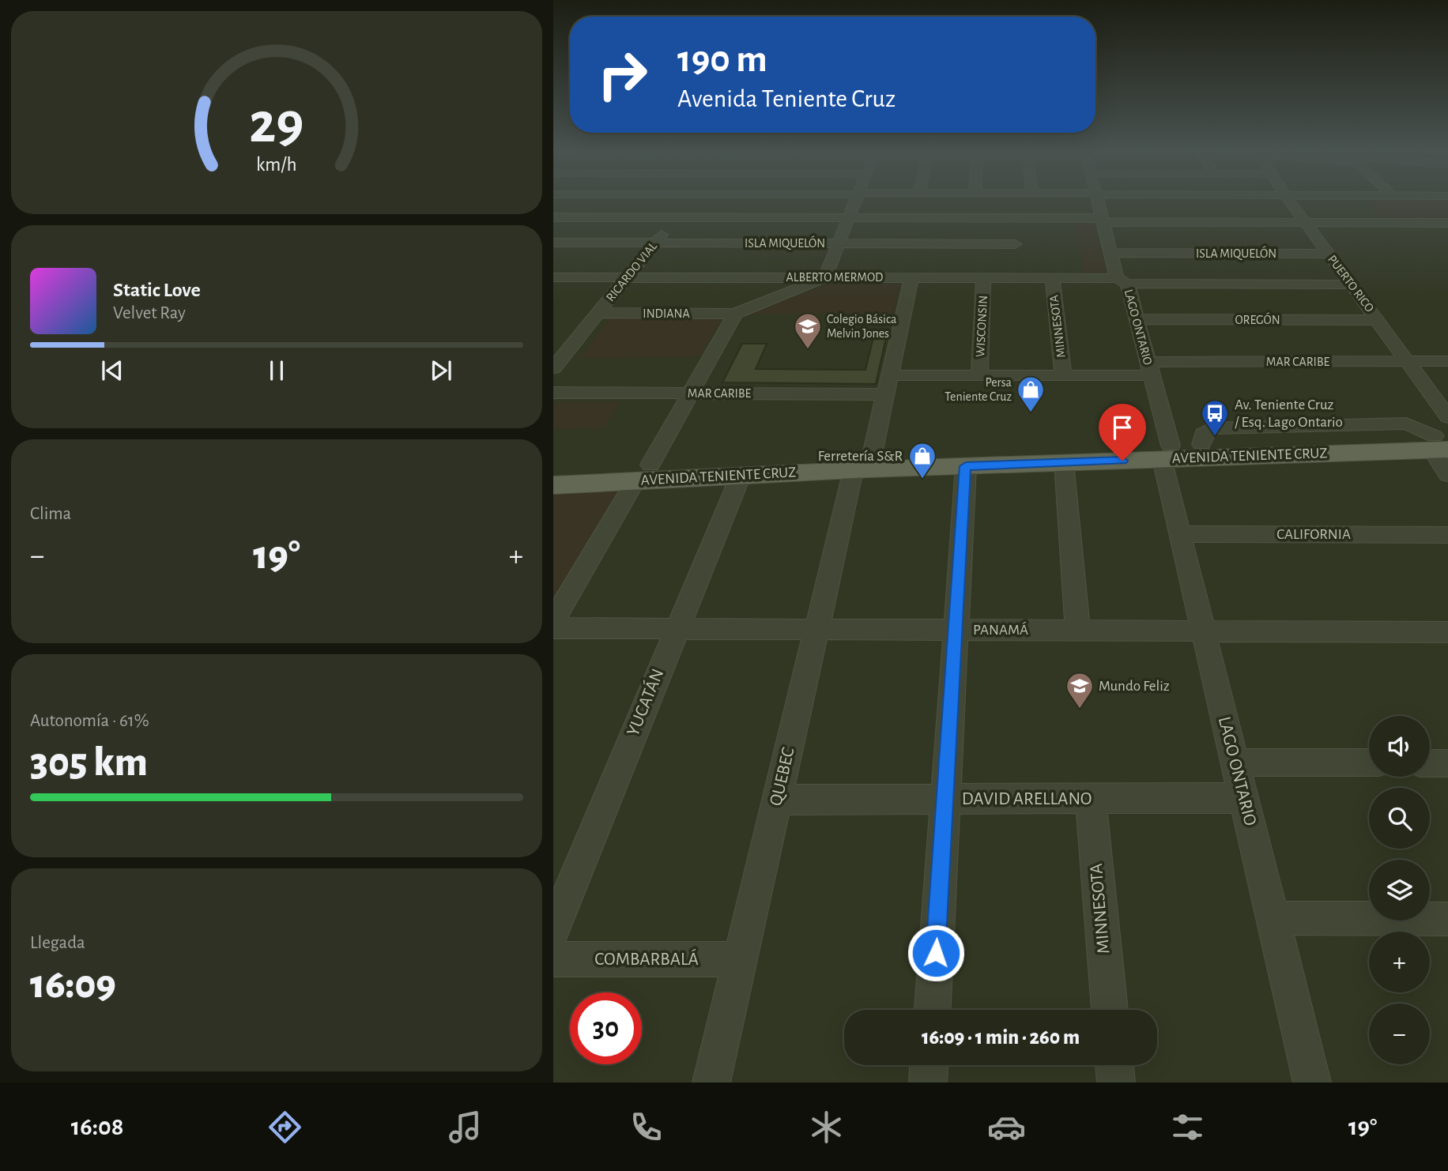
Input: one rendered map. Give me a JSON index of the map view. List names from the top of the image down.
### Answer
{
  "streets": {
    "main road": ["AVENIDA TENIENTE CRUZ"],
    "street": [
      "ISLA MIQUELÓN",
      "RICARDO VIAL",
      "ALBERTO MERMOD",
      "PUERTO RICO",
      "INDIANA",
      "OREGÓN",
      "WISCONSIN",
      "MINNESOTA",
      "LAGO ONTARIO",
      "MAR CARIBE",
      "CALIFORNIA",
      "PANAMÁ",
      "YUCATÁN",
      "QUEBEC",
      "DAVID ARELLANO",
      "COMBARBALÁ"
    ]
  },
  "crossings": [
    ["ISLA MIQUELÓN", "RICARDO VIAL"],
    ["ISLA MIQUELÓN", "PUERTO RICO"],
    ["ISLA MIQUELÓN", "LAGO ONTARIO"],
    ["RICARDO VIAL", "ALBERTO MERMOD"],
    ["RICARDO VIAL", "INDIANA"],
    ["ALBERTO MERMOD", "PUERTO RICO"],
    ["ALBERTO MERMOD", "WISCONSIN"],
    ["ALBERTO MERMOD", "MINNESOTA"],
    ["ALBERTO MERMOD", "LAGO ONTARIO"],
    ["ALBERTO MERMOD", "QUEBEC"],
    ["PUERTO RICO", "OREGÓN"],
    ["PUERTO RICO", "MAR CARIBE"],
    ["PUERTO RICO", "AVENIDA TENIENTE CRUZ"],
    ["OREGÓN", "LAGO ONTARIO"],
    ["WISCONSIN", "MAR CARIBE"],
    ["MINNESOTA", "MAR CARIBE"],
    ["MINNESOTA", "DAVID ARELLANO"],
    ["LAGO ONTARIO", "MAR CARIBE"],
    ["LAGO ONTARIO", "AVENIDA TENIENTE CRUZ"],
    ["LAGO ONTARIO", "CALIFORNIA"],
    ["LAGO ONTARIO", "PANAMÁ"],
    ["LAGO ONTARIO", "DAVID ARELLANO"],
    ["MAR CARIBE", "QUEBEC"],
    ["AVENIDA TENIENTE CRUZ", "YUCATÁN"],
    ["AVENIDA TENIENTE CRUZ", "QUEBEC"],
    ["PANAMÁ", "YUCATÁN"],
    ["PANAMÁ", "QUEBEC"],
    ["QUEBEC", "DAVID ARELLANO"],
    ["QUEBEC", "COMBARBALÁ"]
  ],
  "places": {
    "school or university": ["Colegio Básica Melvin Jones", "Mundo Feliz"],
    "shop": ["Persa Teniente Cruz", "Ferretería S&R"],
    "bus stop": ["Av. Teniente Cruz / Esq. Lago Ontario"]
  },
  "page": {
    "turn": ["190 m", "Avenida Teniente Cruz"],
    "song": ["Static Love", "Velvet Ray"],
    "tile": [
      "Clima",
      ["Autonomía · 61%", "305 km"],
      ["Llegada", "16:09"]
    ],
    "heat": ["−", "19°", "+"],
    "map_buttons": ["+", "−"],
    "limit": "30",
    "trip": "16:09 · 1 min · 260 m",
    "tabs": ["16:08", "19°"],
    "gauge": ["29", "km/h"]
  }
}
